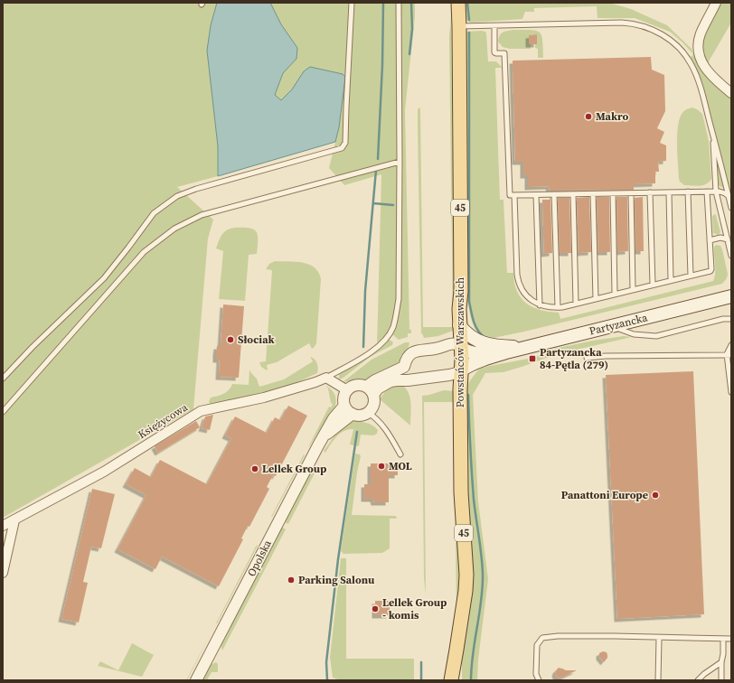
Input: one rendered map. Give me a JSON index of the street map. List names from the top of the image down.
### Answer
{
  "streets": {
    "main road": ["45", "Partyzancka", "Powstańców Warszawskich"],
    "street": ["Księżycowa", "Opolska"]
  },
  "crossings": [
    ["Partyzancka", "Powstańców Warszawskich"]
  ],
  "places": {
    "other": [
      "Makro",
      "Słociak",
      "MOL",
      "Lellek Group",
      "Panattoni Europe",
      "Parking Salonu",
      "Lellek Group - komis"
    ],
    "transit": ["Partyzancka 84-Pętla (279)"]
  }
}
